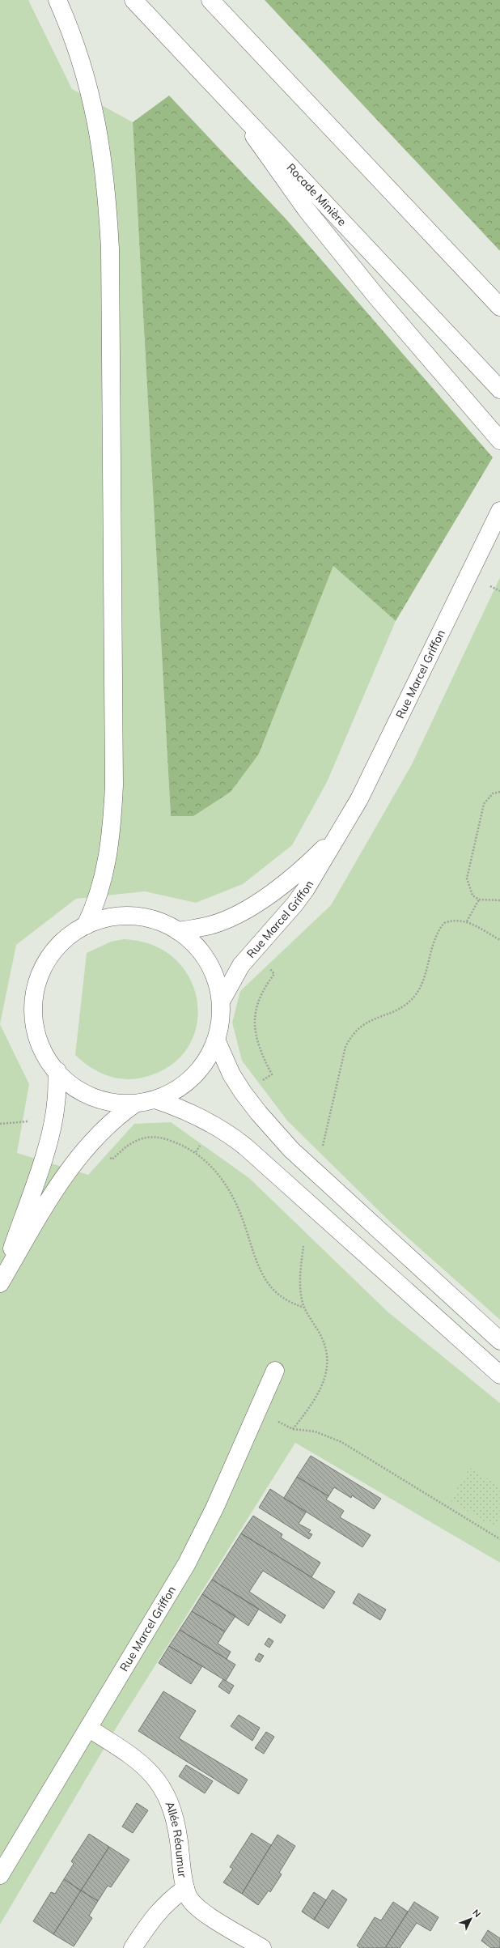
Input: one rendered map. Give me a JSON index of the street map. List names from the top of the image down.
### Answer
{
  "streets": {
    "main road": ["Rocade Minière", "Rue Marcel Griffon", "Allée Réaumur"]
  },
  "crossings": [
    ["Rue Marcel Griffon", "Allée Réaumur"]
  ],
  "north": "top right"
}
